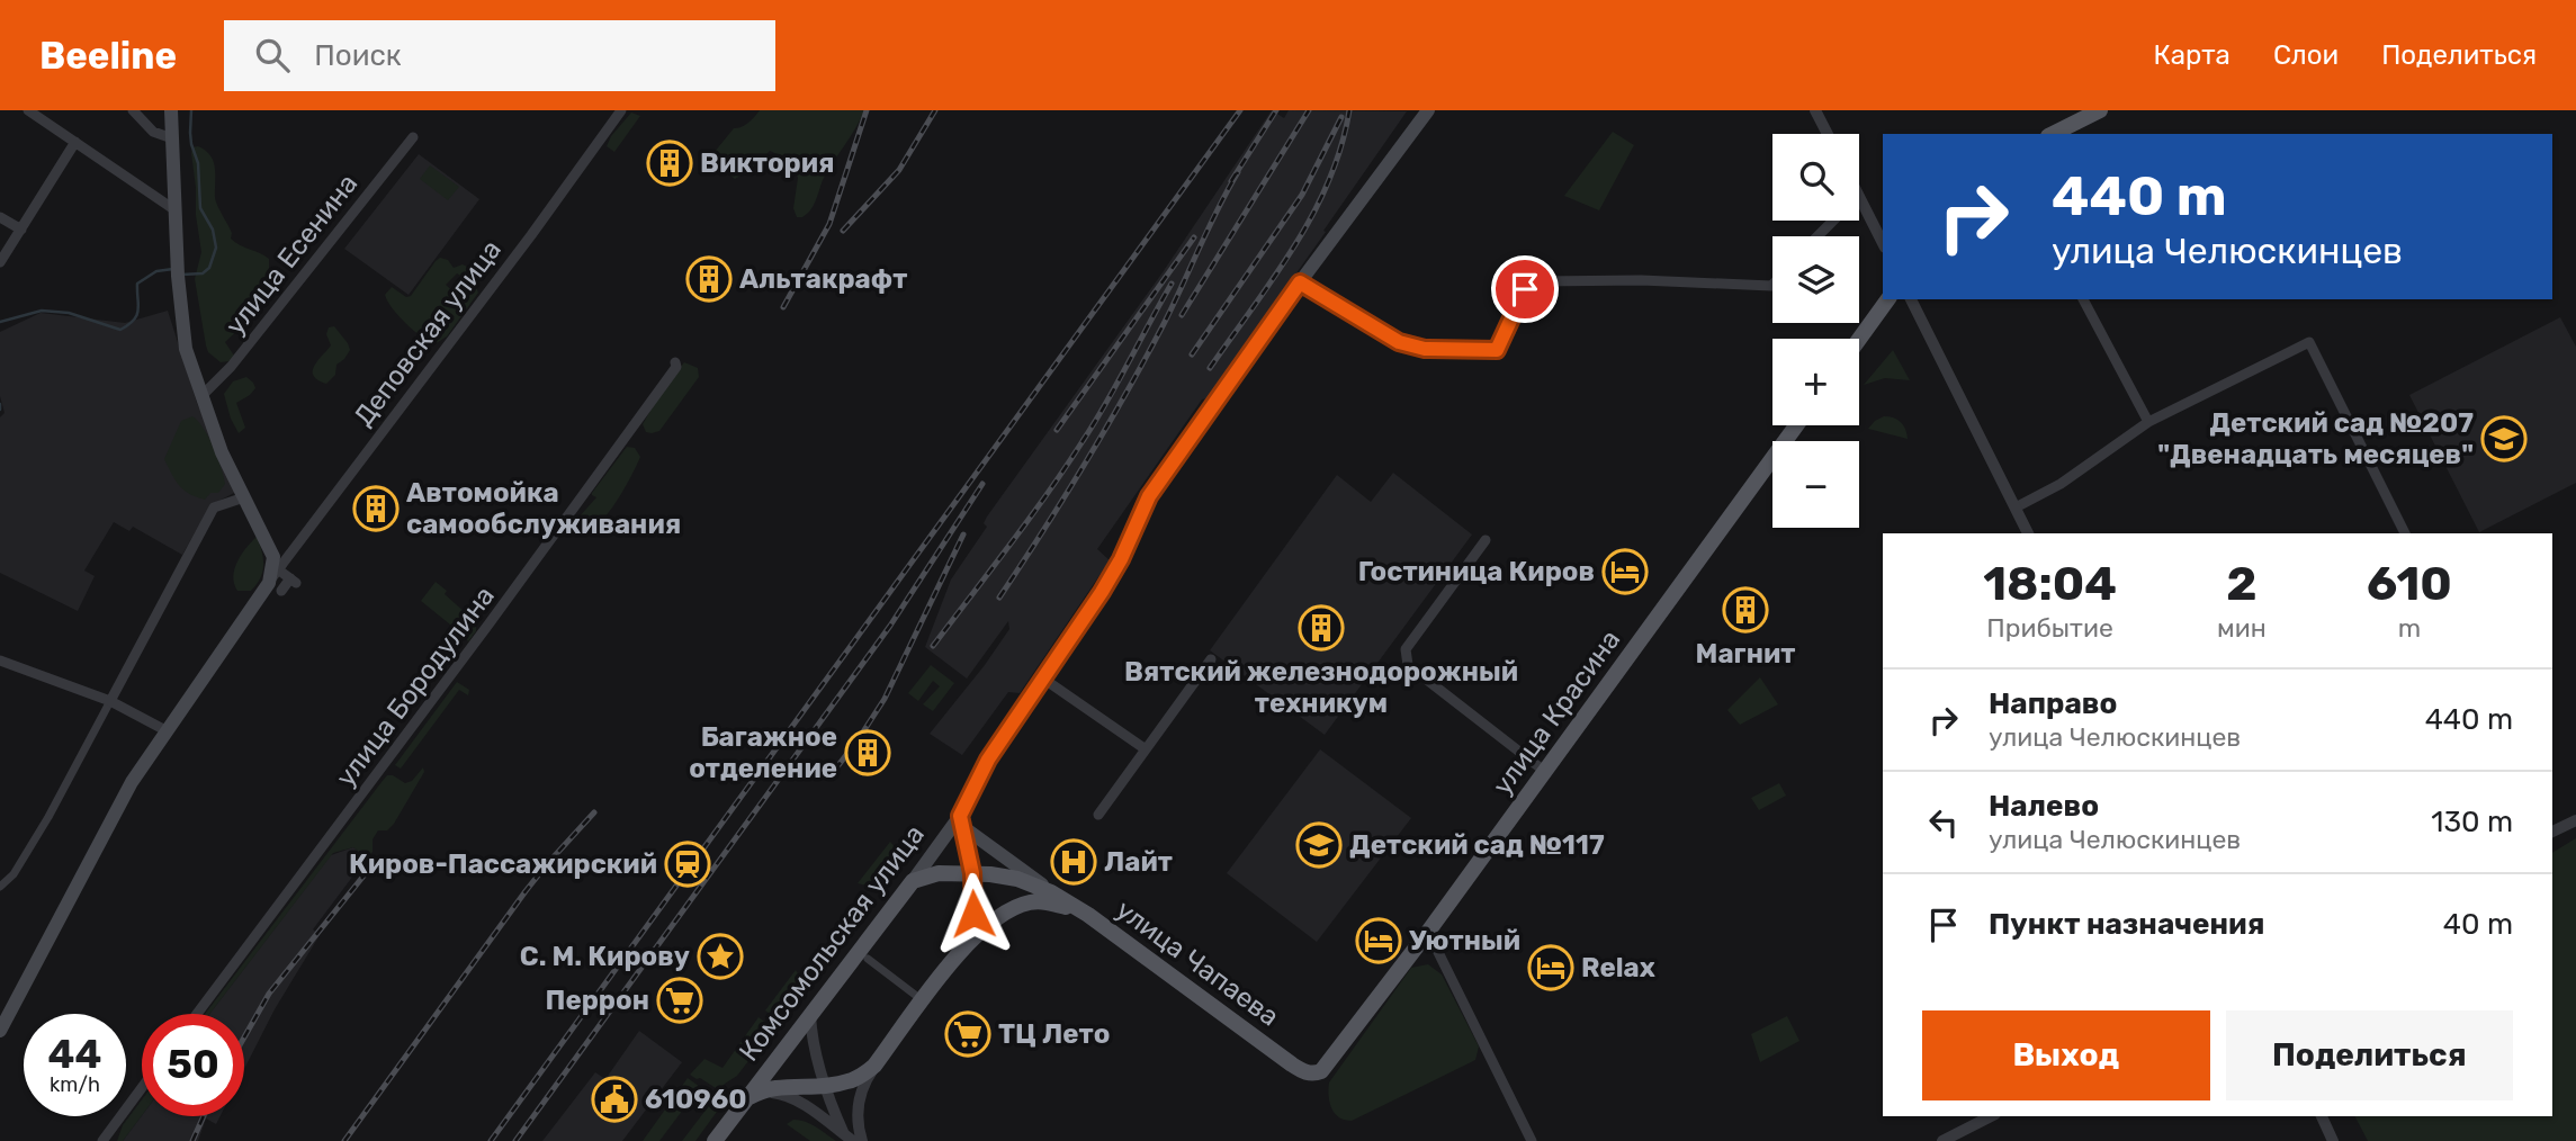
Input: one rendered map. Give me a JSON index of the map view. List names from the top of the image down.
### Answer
{
  "streets": {
    "main road": [
      "Деповская улица",
      "улица Красина",
      "Комсомольская улица",
      "улица Чапаева"
    ],
    "street": ["улица Есенина", "улица Бородулина"]
  },
  "crossings": [
    ["улица Красина", "улица Чапаева"],
    ["Комсомольская улица", "улица Чапаева"]
  ],
  "places": {
    "building": [
      "Виктория",
      "Альтакрафт",
      "Автомойка самообслуживания",
      "Магнит",
      "Вятский железнодорожный техникум",
      "Багажное отделение"
    ],
    "school or university": ["Детский сад №207 \"Двенадцать месяцев\"", "Детский сад №117"],
    "hotel": ["Гостиница Киров", "Уютный", "Relax"],
    "hospital": ["Лайт"],
    "station": ["Киров-Пассажирский"],
    "place": ["С. М. Кирову"],
    "supermarket": ["Перрон", "ТЦ Лето"],
    "public building": ["610960"]
  },
  "page": {
    "header": "Beeline",
    "search": "Поиск",
    "nav": ["Карта", "Слои", "Поделиться"],
    "map_buttons": ["+", "−"],
    "turn": ["440 m", "улица Челюскинцев"],
    "eta": [
      "18:04",
      "Прибытие",
      "2",
      "мин",
      "610",
      "m"
    ],
    "list": [
      {
        "name": "Направо",
        "note": "улица Челюскинцев",
        "value": "440 m"
      },
      {
        "name": "Налево",
        "note": "улица Челюскинцев",
        "value": "130 m"
      },
      {
        "name": "Пункт назначения",
        "value": "40 m"
      }
    ],
    "buttons": ["Выход", "Поделиться"],
    "speed": "44 km/h",
    "limit": "50"
  }
}
